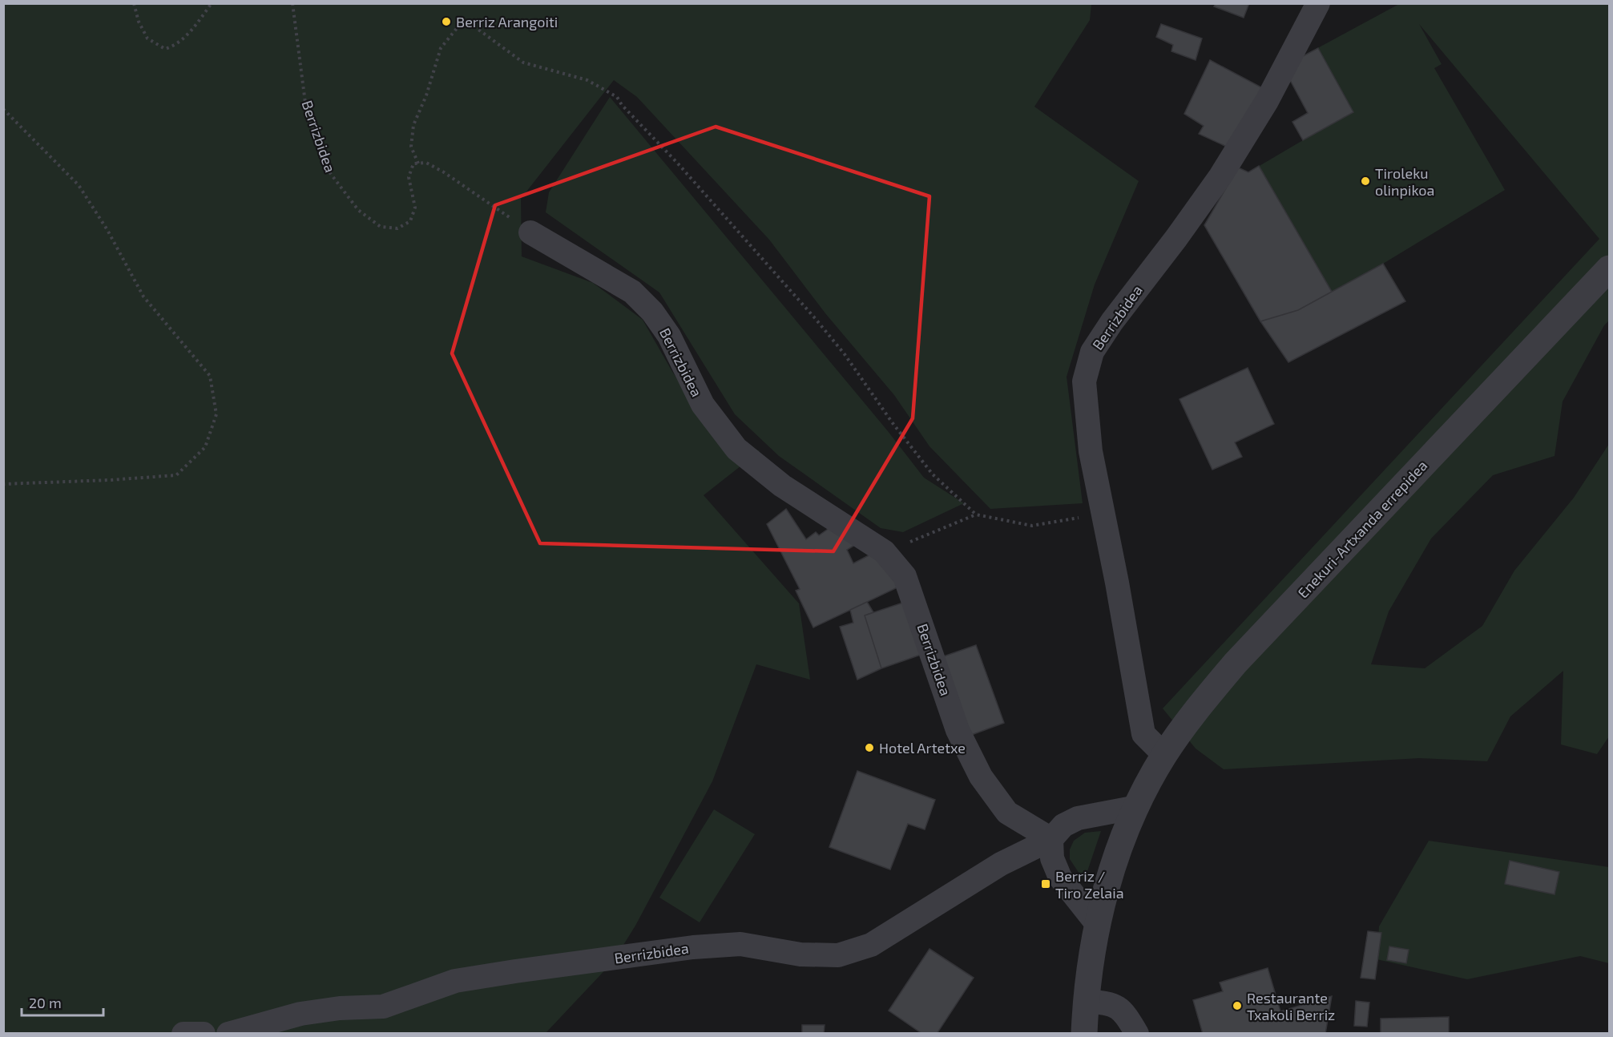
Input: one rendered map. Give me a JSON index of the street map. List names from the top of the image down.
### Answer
{
  "streets": {
    "street": ["Berrizbidea", "Enekuri-Artxanda errepidea"]
  },
  "crossings": [
    ["Berrizbidea", "Enekuri-Artxanda errepidea"]
  ],
  "places": {
    "other": [
      "Berriz Arangoiti",
      "Tiroleku olinpikoa",
      "Hotel Artetxe",
      "Restaurante Txakoli Berriz"
    ],
    "transit": ["Berriz / Tiro Zelaia"]
  },
  "scale_bar": "20 m"
}
